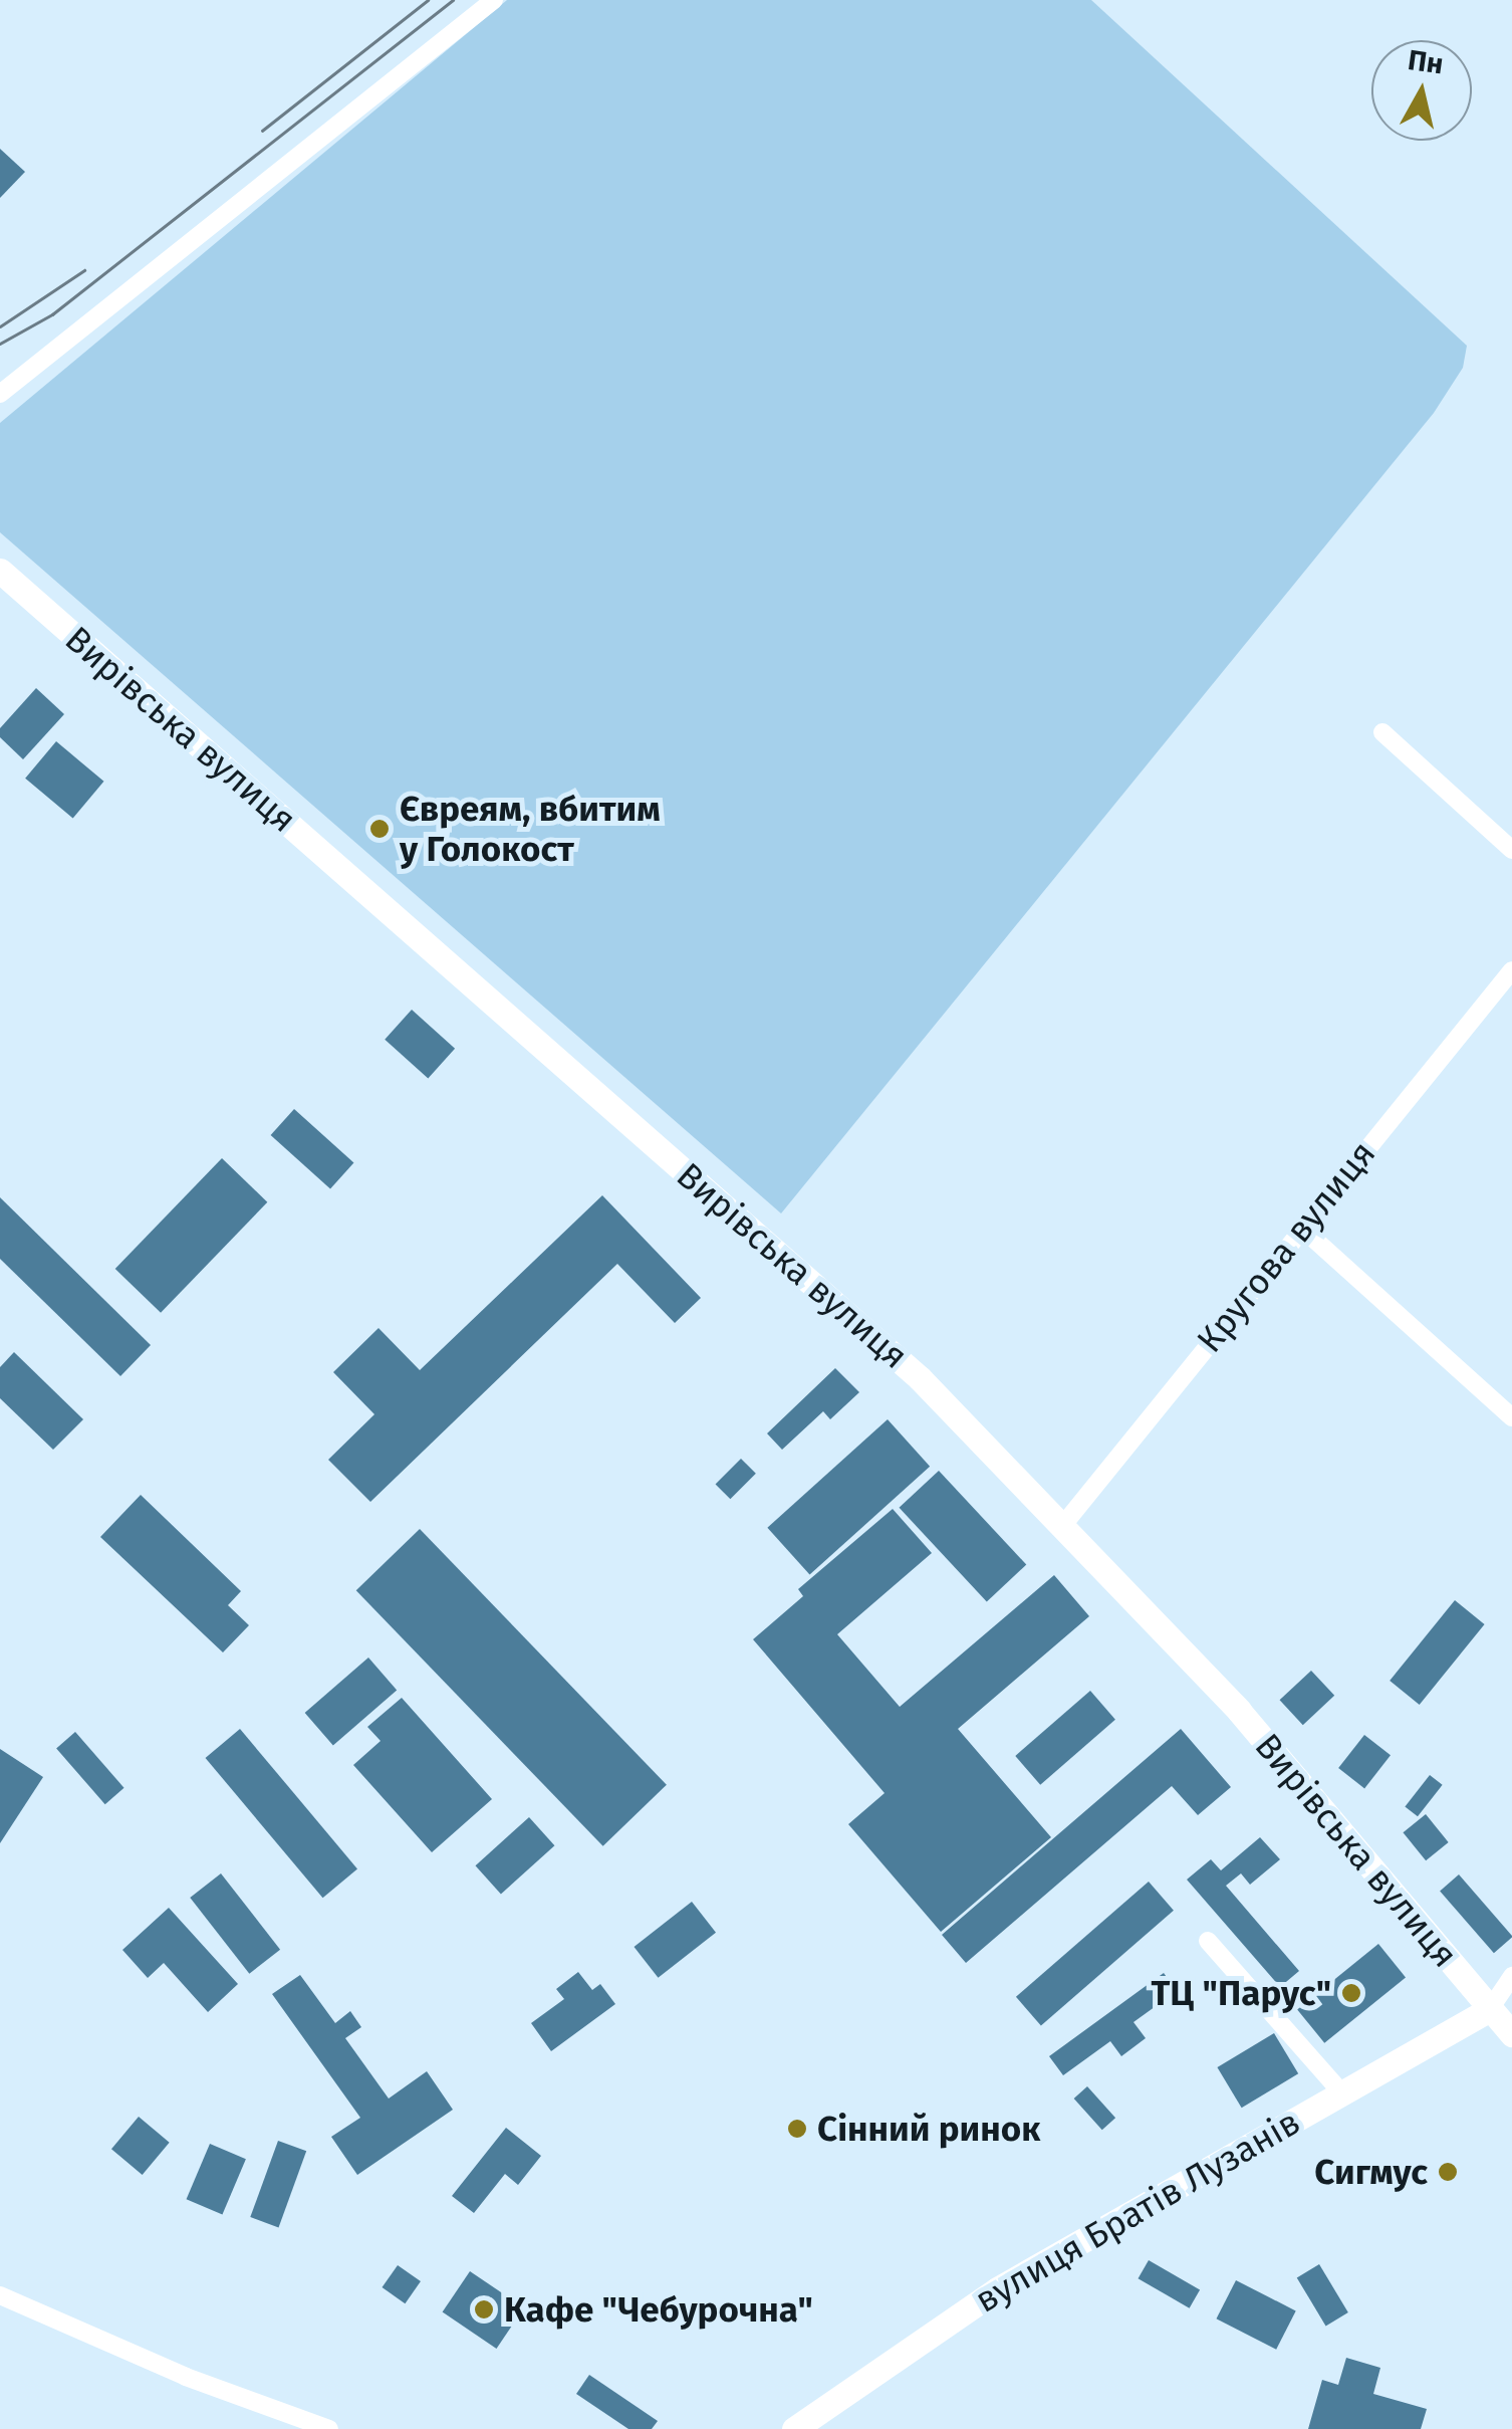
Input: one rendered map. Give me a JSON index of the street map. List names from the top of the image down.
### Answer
{
  "streets": {
    "main road": ["Вирівська вулиця", "вулиця Братів Лузанів"],
    "street": ["Кругова вулиця"]
  },
  "crossings": [
    ["Вирівська вулиця", "Кругова вулиця"],
    ["Вирівська вулиця", "вулиця Братів Лузанів"]
  ],
  "places": [
    "Євреям, вбитим у Голокост",
    "ТЦ \"Парус\"",
    "Сінний ринок",
    "Сигмус",
    "Кафе \"Чебурочна\""
  ],
  "north": "top"
}
